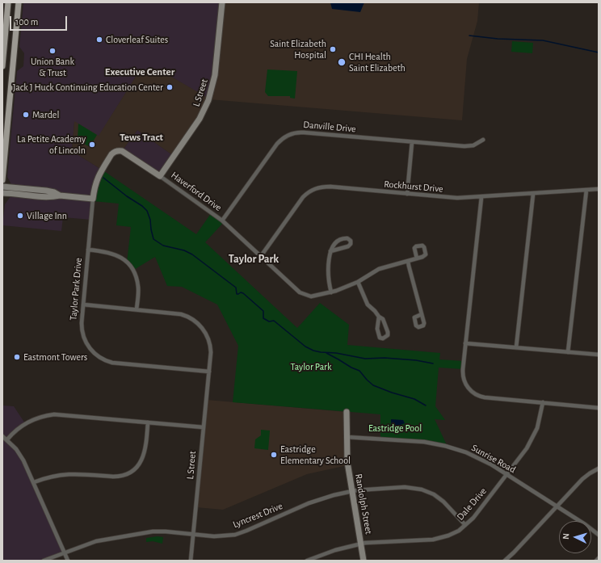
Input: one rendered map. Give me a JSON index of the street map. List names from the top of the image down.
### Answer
{
  "streets": {
    "street": [
      "L Street",
      "Danville Drive",
      "Rockhurst Drive",
      "Haverford Drive",
      "Taylor Park Drive",
      "Sunrise Road",
      "Randolph Street",
      "Dale Drive",
      "Lyncrest Drive"
    ]
  },
  "crossings": [
    ["L Street", "Haverford Drive"],
    ["L Street", "Taylor Park Drive"],
    ["L Street", "Lyncrest Drive"],
    ["Danville Drive", "Haverford Drive"],
    ["Rockhurst Drive", "Haverford Drive"],
    ["Haverford Drive", "Taylor Park Drive"],
    ["Sunrise Road", "Randolph Street"],
    ["Sunrise Road", "Dale Drive"],
    ["Randolph Street", "Dale Drive"],
    ["Randolph Street", "Lyncrest Drive"],
    ["Dale Drive", "Lyncrest Drive"]
  ],
  "districts": ["Executive Center", "Tews Tract", "Taylor Park"],
  "parks": ["Taylor Park", "Eastridge Pool"],
  "places": [
    "Cloverleaf Suites",
    "Saint Elizabeth Hospital",
    "Union Bank & Trust",
    "CHI Health Saint Elizabeth",
    "Jack J Huck Continuing Education Center",
    "Mardel",
    "La Petite Academy of Lincoln",
    "Village Inn",
    "Eastmont Towers",
    "Eastridge Elementary School"
  ],
  "scale_bar": "100 m",
  "north": "left"
}
